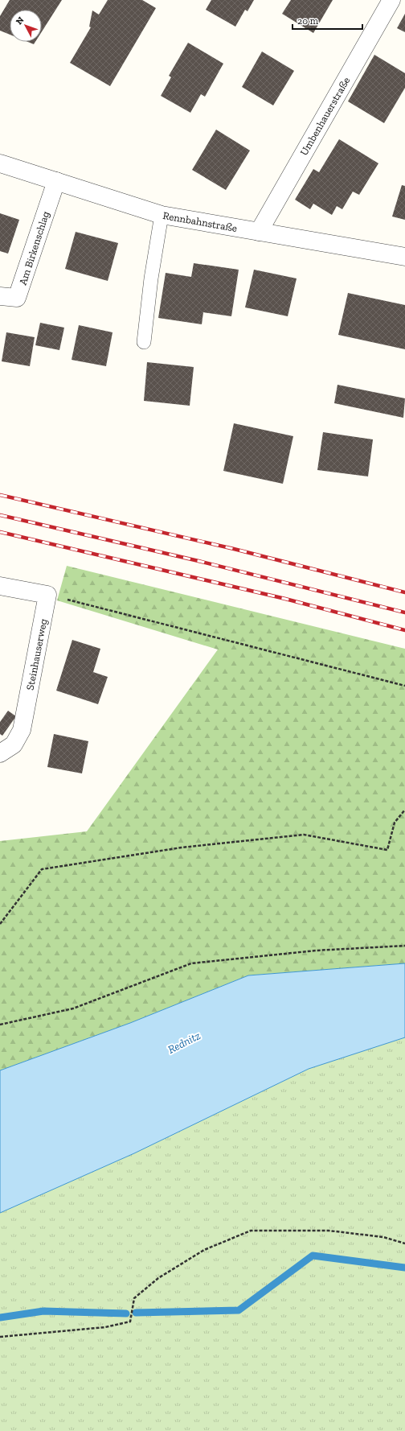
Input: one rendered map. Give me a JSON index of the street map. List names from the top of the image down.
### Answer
{
  "streets": {
    "street": [
      "Umbenhauerstraße",
      "Rennbahnstraße",
      "Am Birkenschlag",
      "Steinhauserweg"
    ]
  },
  "crossings": [
    ["Umbenhauerstraße", "Rennbahnstraße"],
    ["Rennbahnstraße", "Am Birkenschlag"]
  ],
  "water": ["Rednitz"],
  "scale_bar": "20 m",
  "north": "top left"
}
